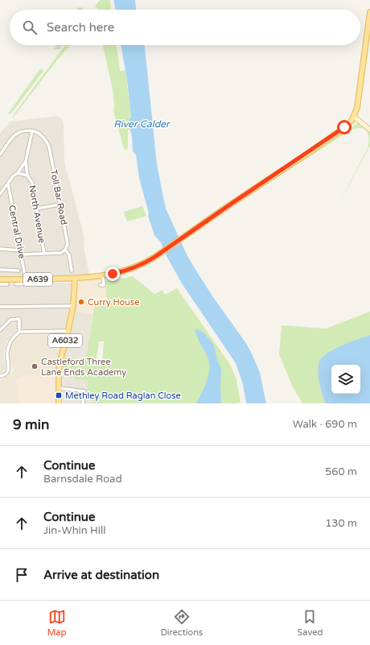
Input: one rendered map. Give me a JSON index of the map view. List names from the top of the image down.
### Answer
{
  "streets": {
    "main road": ["A639", "A6032"],
    "street": ["Toll Bar Road", "North Avenue", "Central Drive"]
  },
  "crossings": [
    ["Central Drive", "A639"],
    ["A639", "A6032"]
  ],
  "water": ["River Calder"],
  "places": {
    "other": ["Curry House", "Castleford Three Lane Ends Academy"],
    "transit": ["Methley Road Raglan Close"]
  },
  "page": {
    "search": "Search here",
    "heading": ["9 min", "Walk · 690 m"],
    "list": [
      ["Continue", "Barnsdale Road", "560 m"],
      ["Continue", "Jin-Whin Hill", "130 m"],
      "Arrive at destination"
    ],
    "nav": ["Map", "Directions", "Saved"]
  }
}
